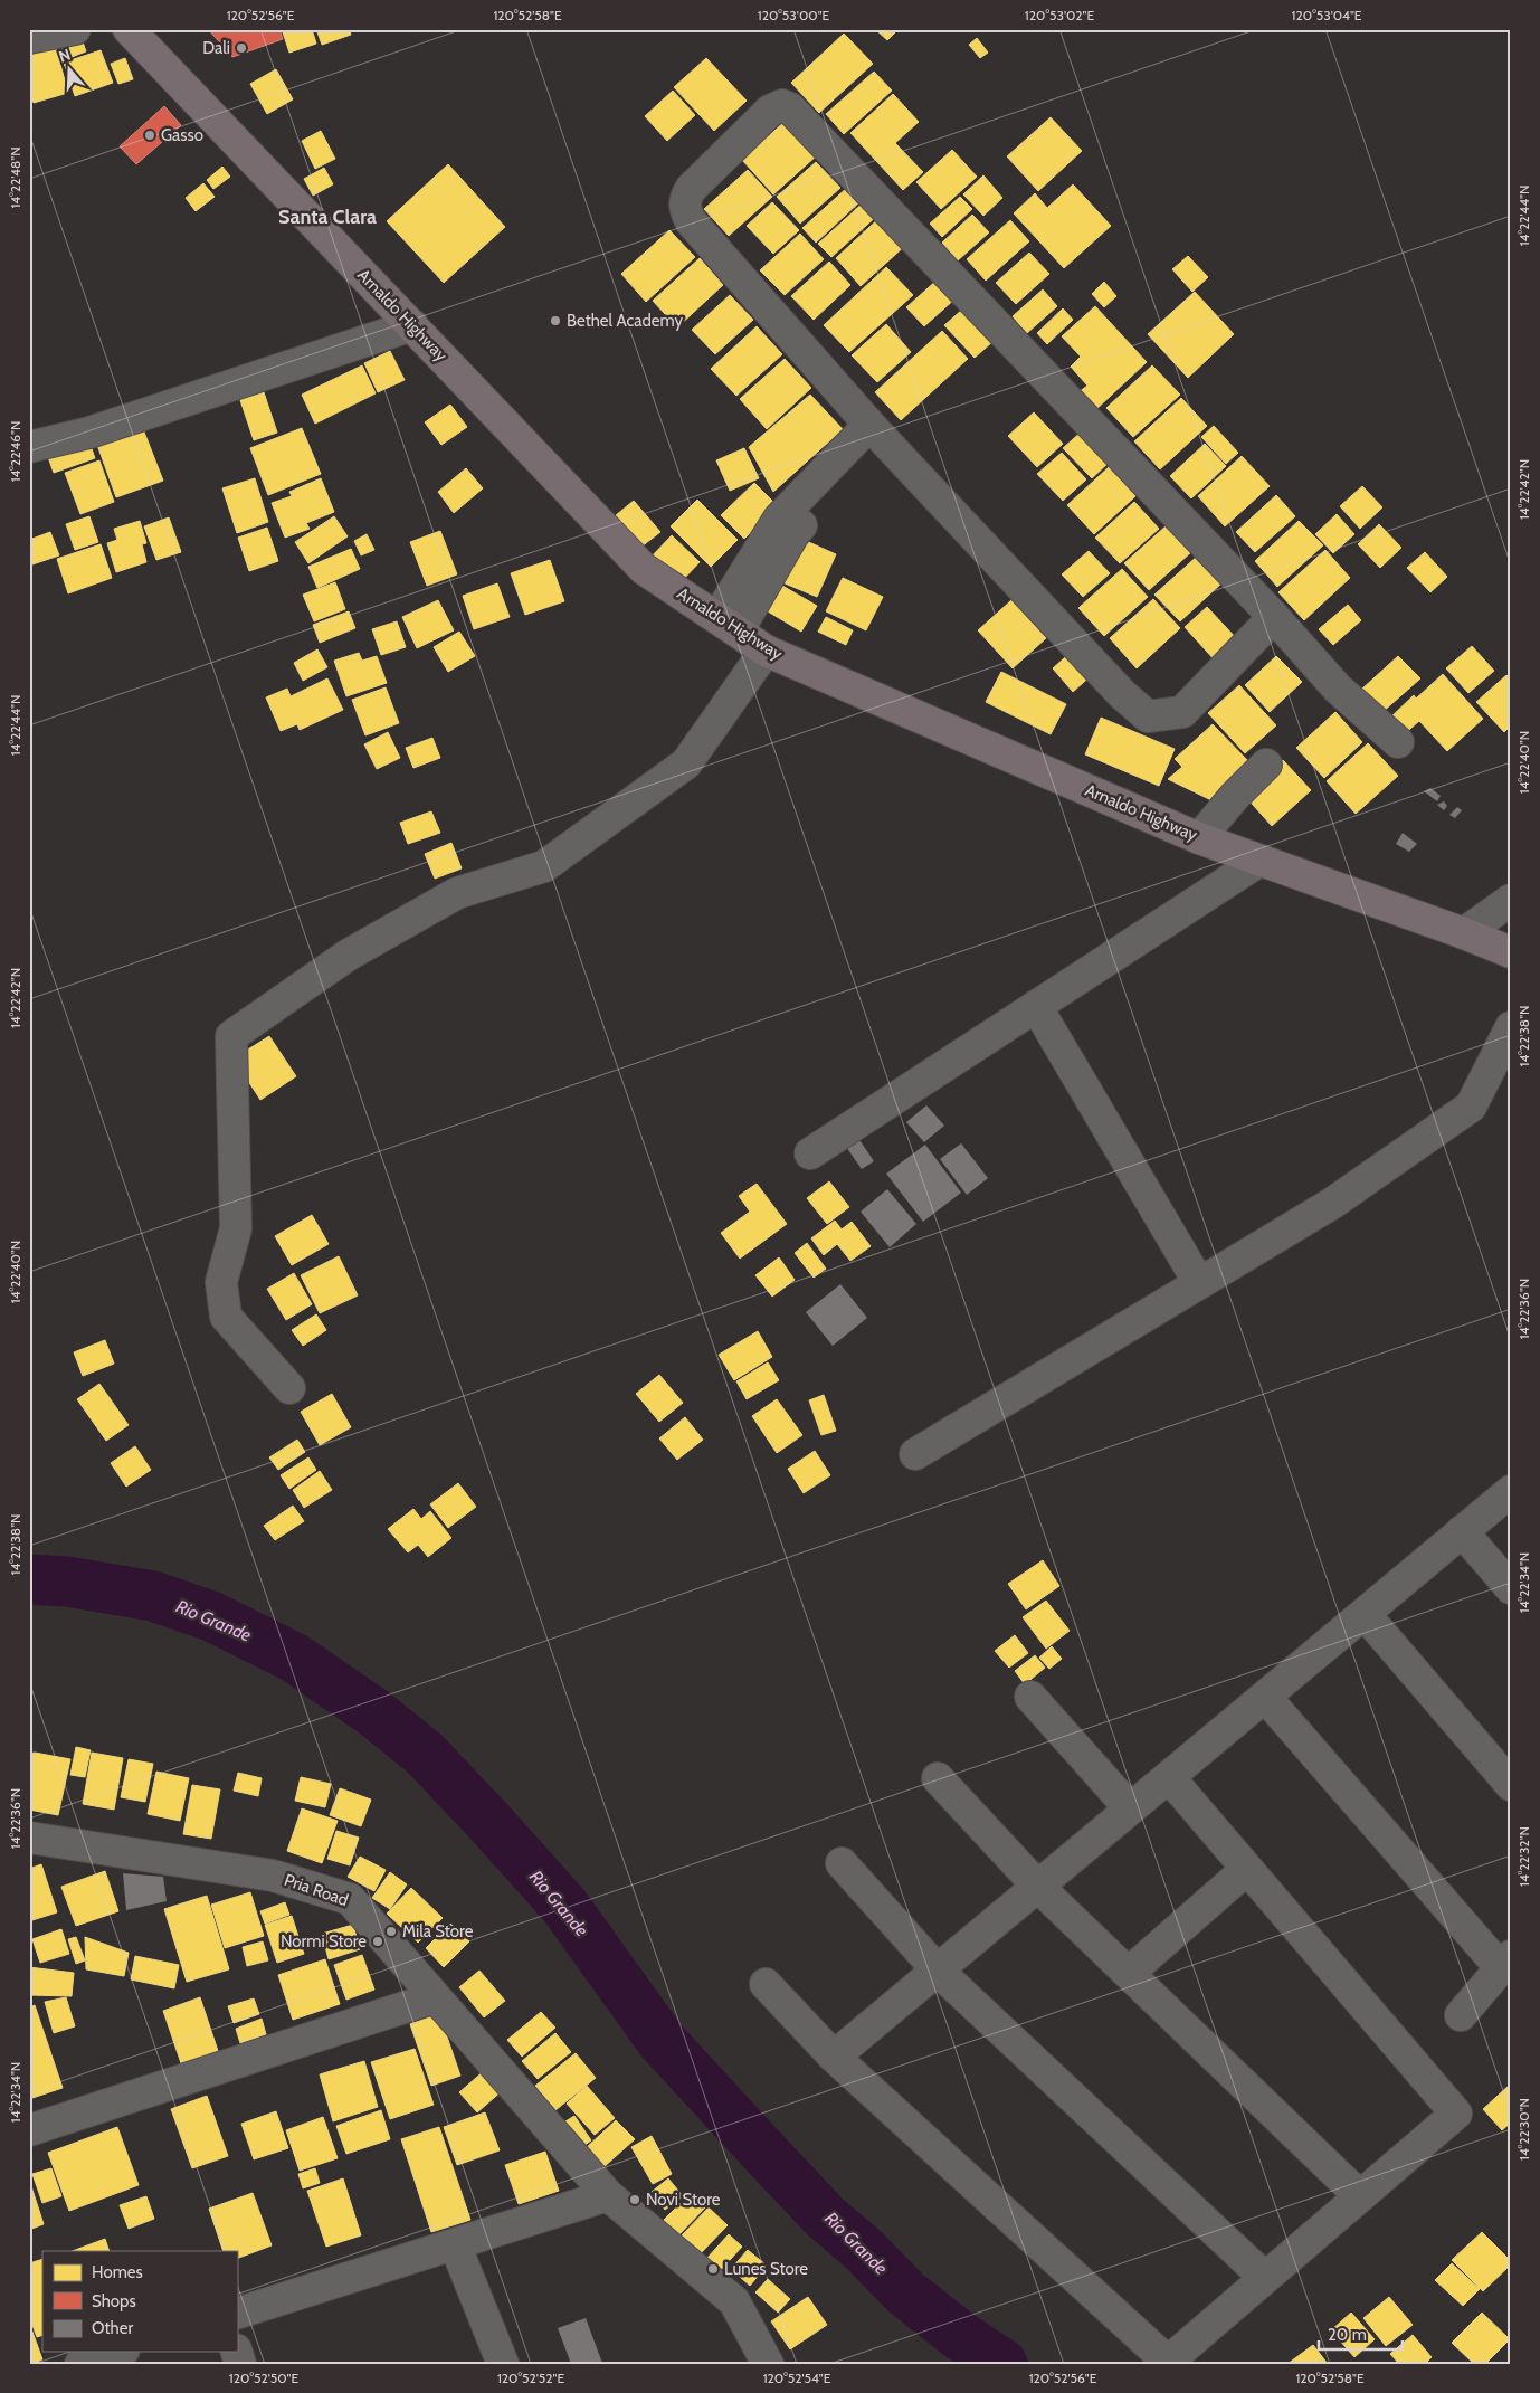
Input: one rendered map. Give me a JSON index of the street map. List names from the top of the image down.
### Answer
{
  "streets": {
    "main road": ["Arnaldo Highway"],
    "street": ["Pria Road"]
  },
  "districts": ["Santa Clara"],
  "water": ["Rio Grande"],
  "places": [
    "Dali",
    "Gasso",
    "Bethel Academy",
    "Mila Store",
    "Normi Store",
    "Novi Store",
    "Lunes Store"
  ],
  "legend": ["Homes", "Shops", "Other"],
  "scale_bar": "20 m",
  "north": "top",
  "coordinates": [
    "120°52'56\"E",
    "120°52'58\"E",
    "120°53'00\"E",
    "120°53'02\"E",
    "120°53'04\"E",
    "14°22'48\"N",
    "14°22'44\"N",
    "14°22'46\"N",
    "14°22'42\"N",
    "14°22'40\"N",
    "14°22'38\"N",
    "14°22'36\"N",
    "14°22'34\"N",
    "14°22'32\"N",
    "14°22'30\"N",
    "120°52'50\"E",
    "120°52'52\"E",
    "120°52'54\"E"
  ]
}
